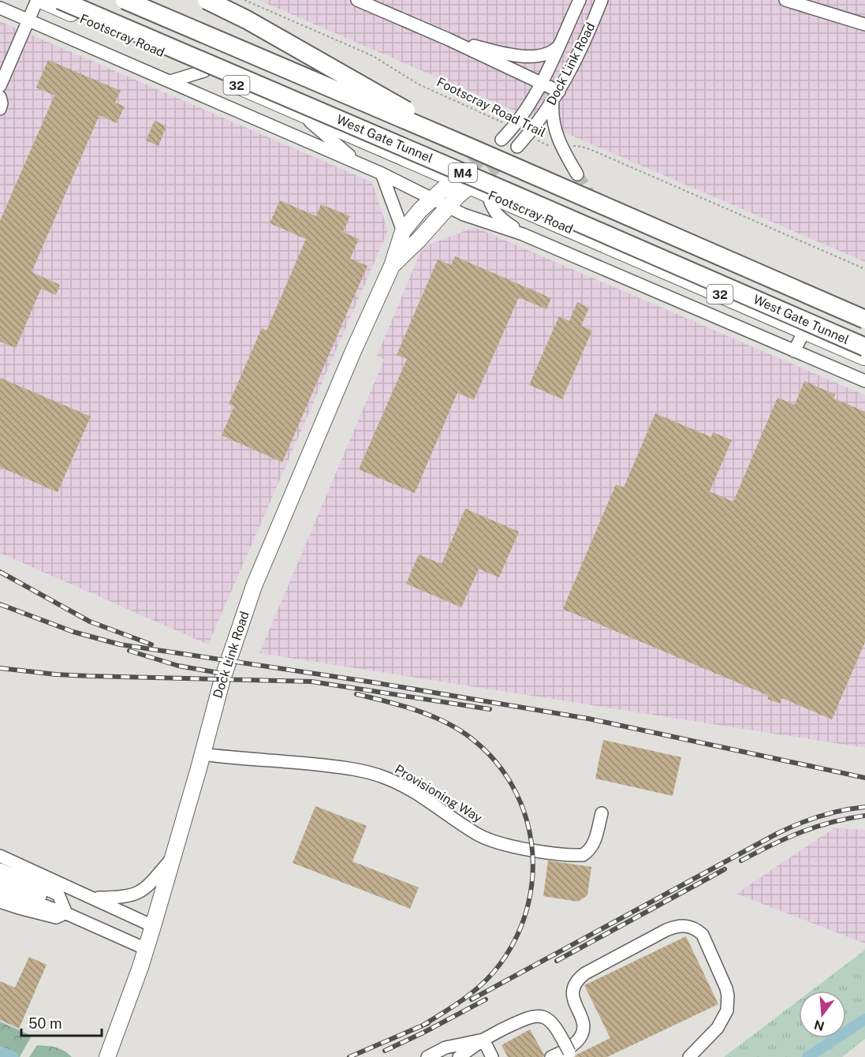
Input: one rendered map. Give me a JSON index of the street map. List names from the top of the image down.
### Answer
{
  "streets": {
    "highway": ["West Gate Tunnel", "M4"],
    "main road": ["Footscray Road", "Dock Link Road", "32"],
    "street": ["Provisioning Way"],
    "path": ["Footscray Road Trail"]
  },
  "crossings": [
    ["Footscray Road", "Dock Link Road"],
    ["Footscray Road", "West Gate Tunnel"],
    ["Dock Link Road", "Footscray Road Trail"],
    ["Dock Link Road", "Provisioning Way"]
  ],
  "scale_bar": "50 m",
  "north": "bottom"
}
